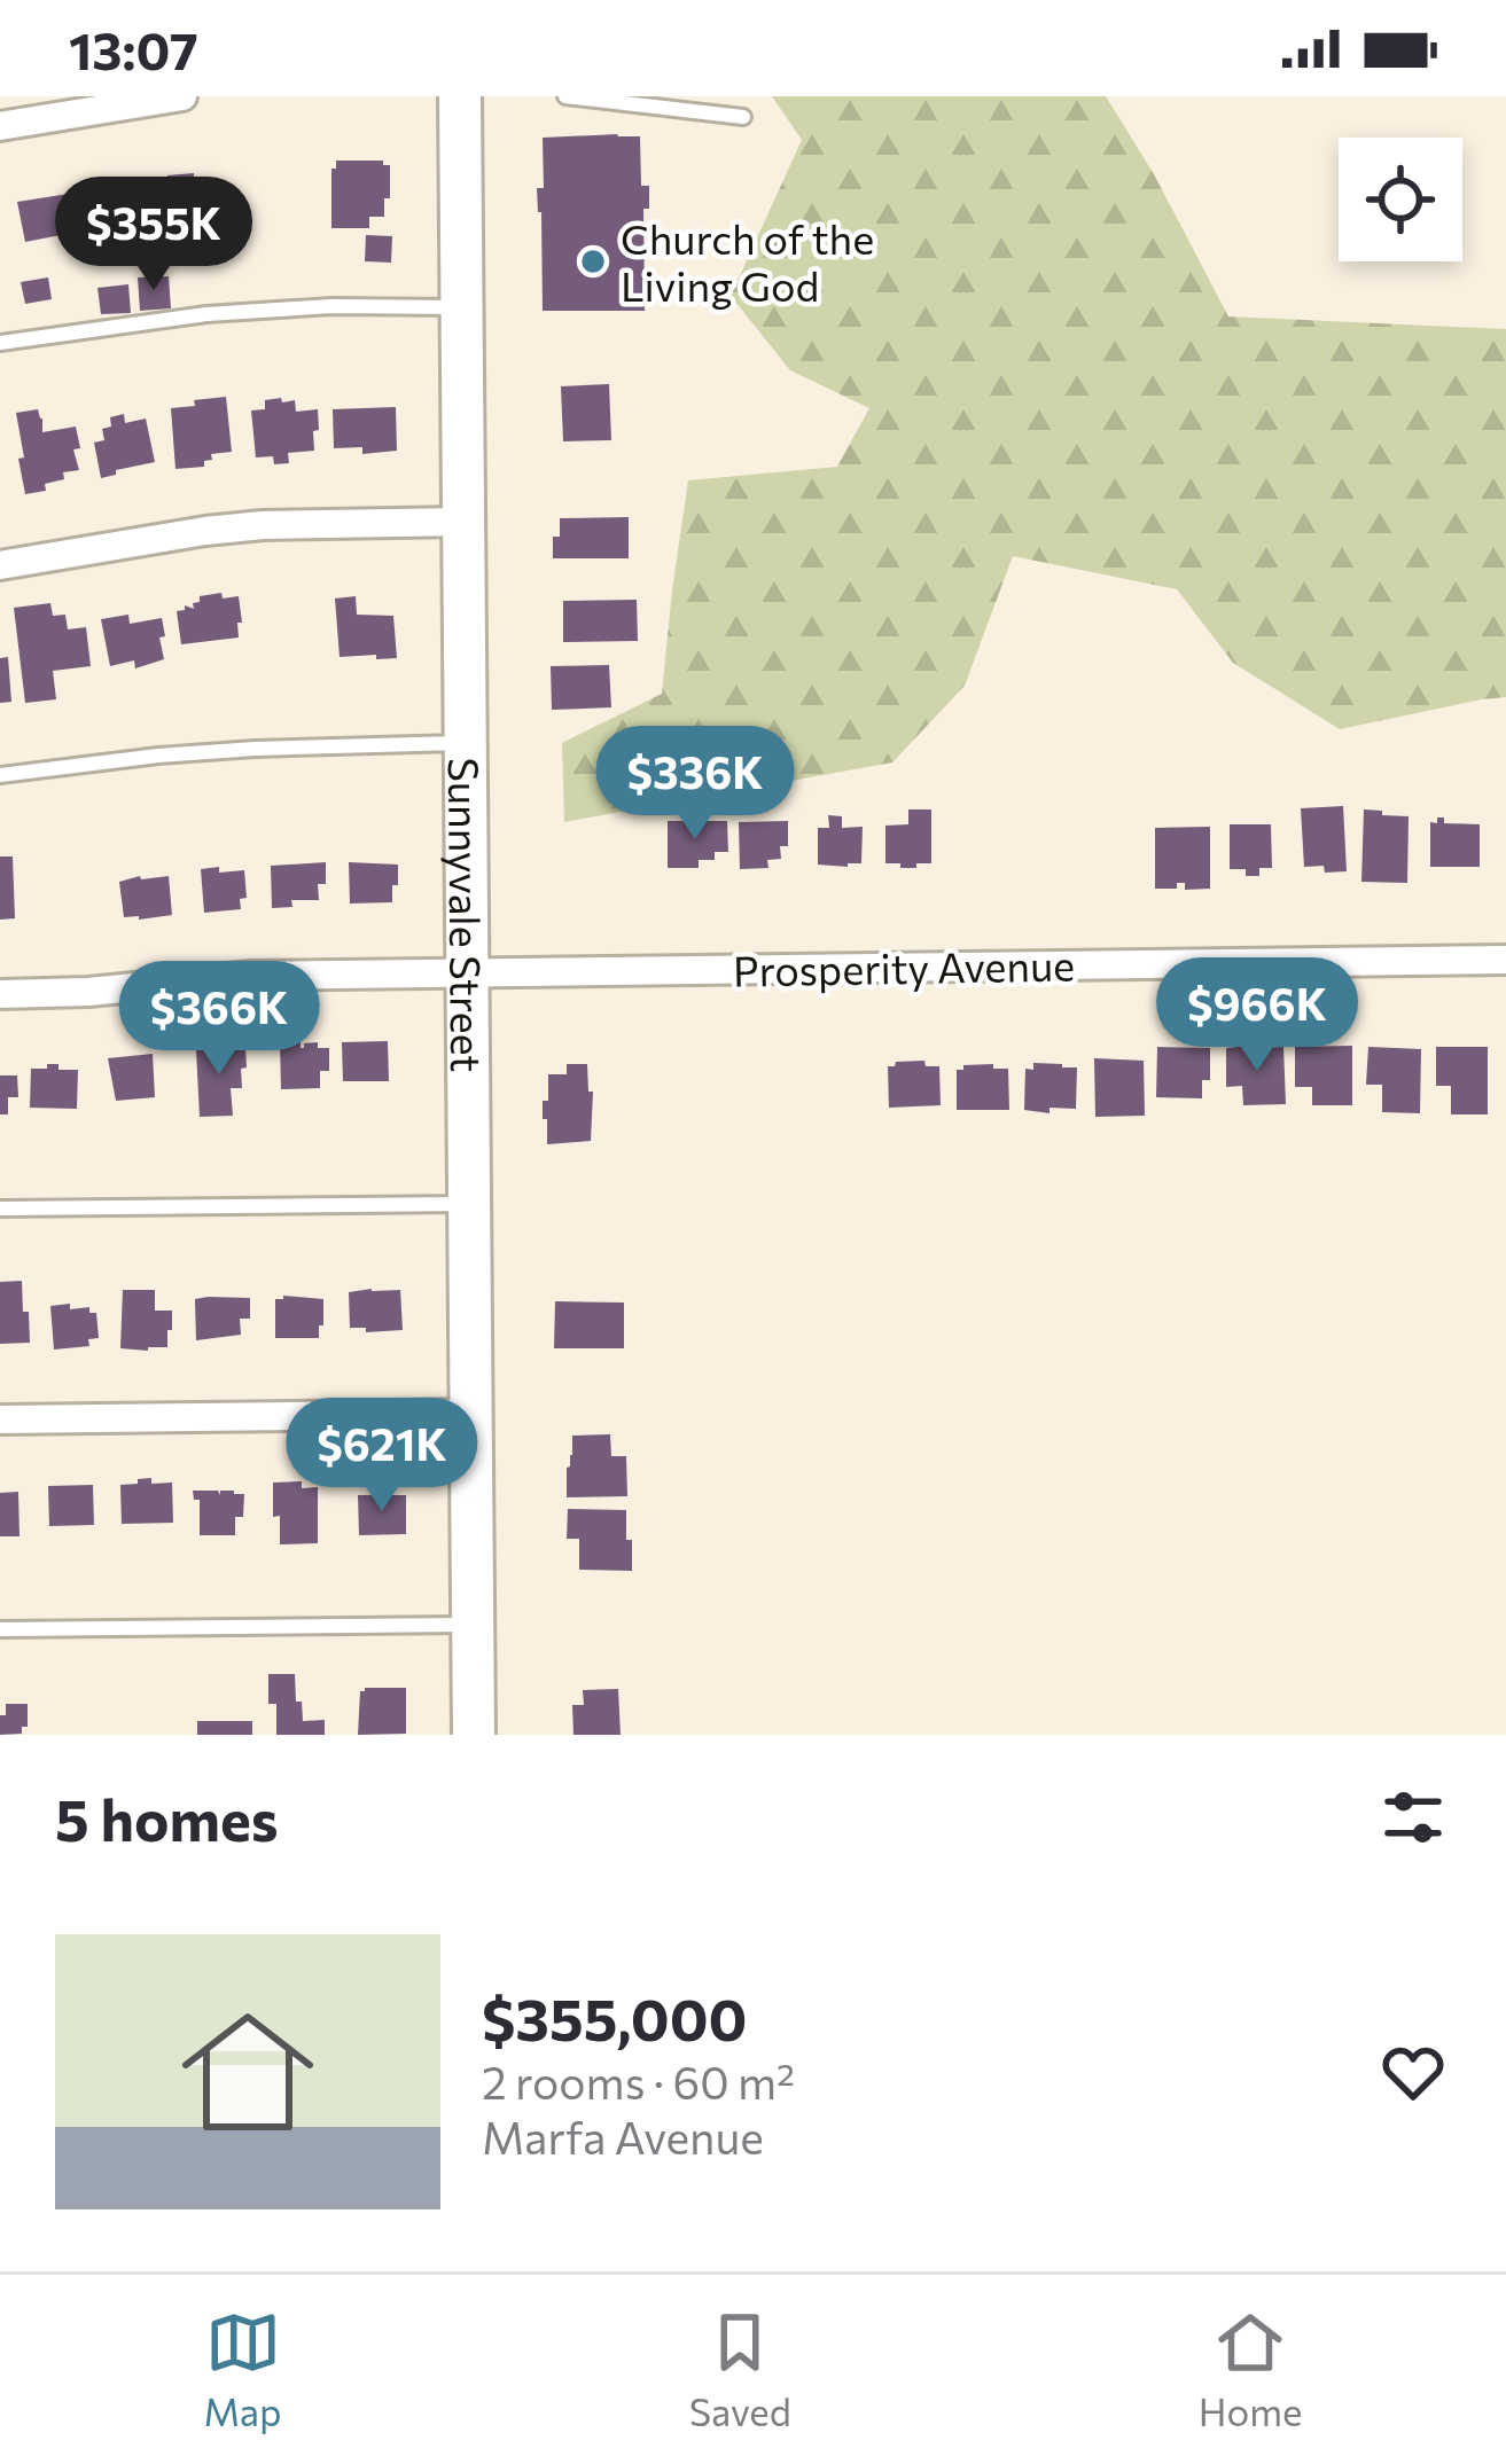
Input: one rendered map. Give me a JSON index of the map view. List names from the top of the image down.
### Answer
{
  "streets": {
    "street": ["Sunnyvale Street", "Prosperity Avenue"]
  },
  "crossings": [
    ["Sunnyvale Street", "Prosperity Avenue"]
  ],
  "places": ["Church of the Living God"],
  "page": {
    "status": "13:07",
    "price": [
      "$355K",
      "$336K",
      "$966K",
      "$366K",
      "$621K"
    ],
    "heading": "5 homes",
    "list": [
      {
        "name": "$355,000",
        "note": "2 rooms · 60 m² · Marfa Avenue"
      }
    ],
    "tabs": ["Map", "Saved", "Home"]
  }
}
